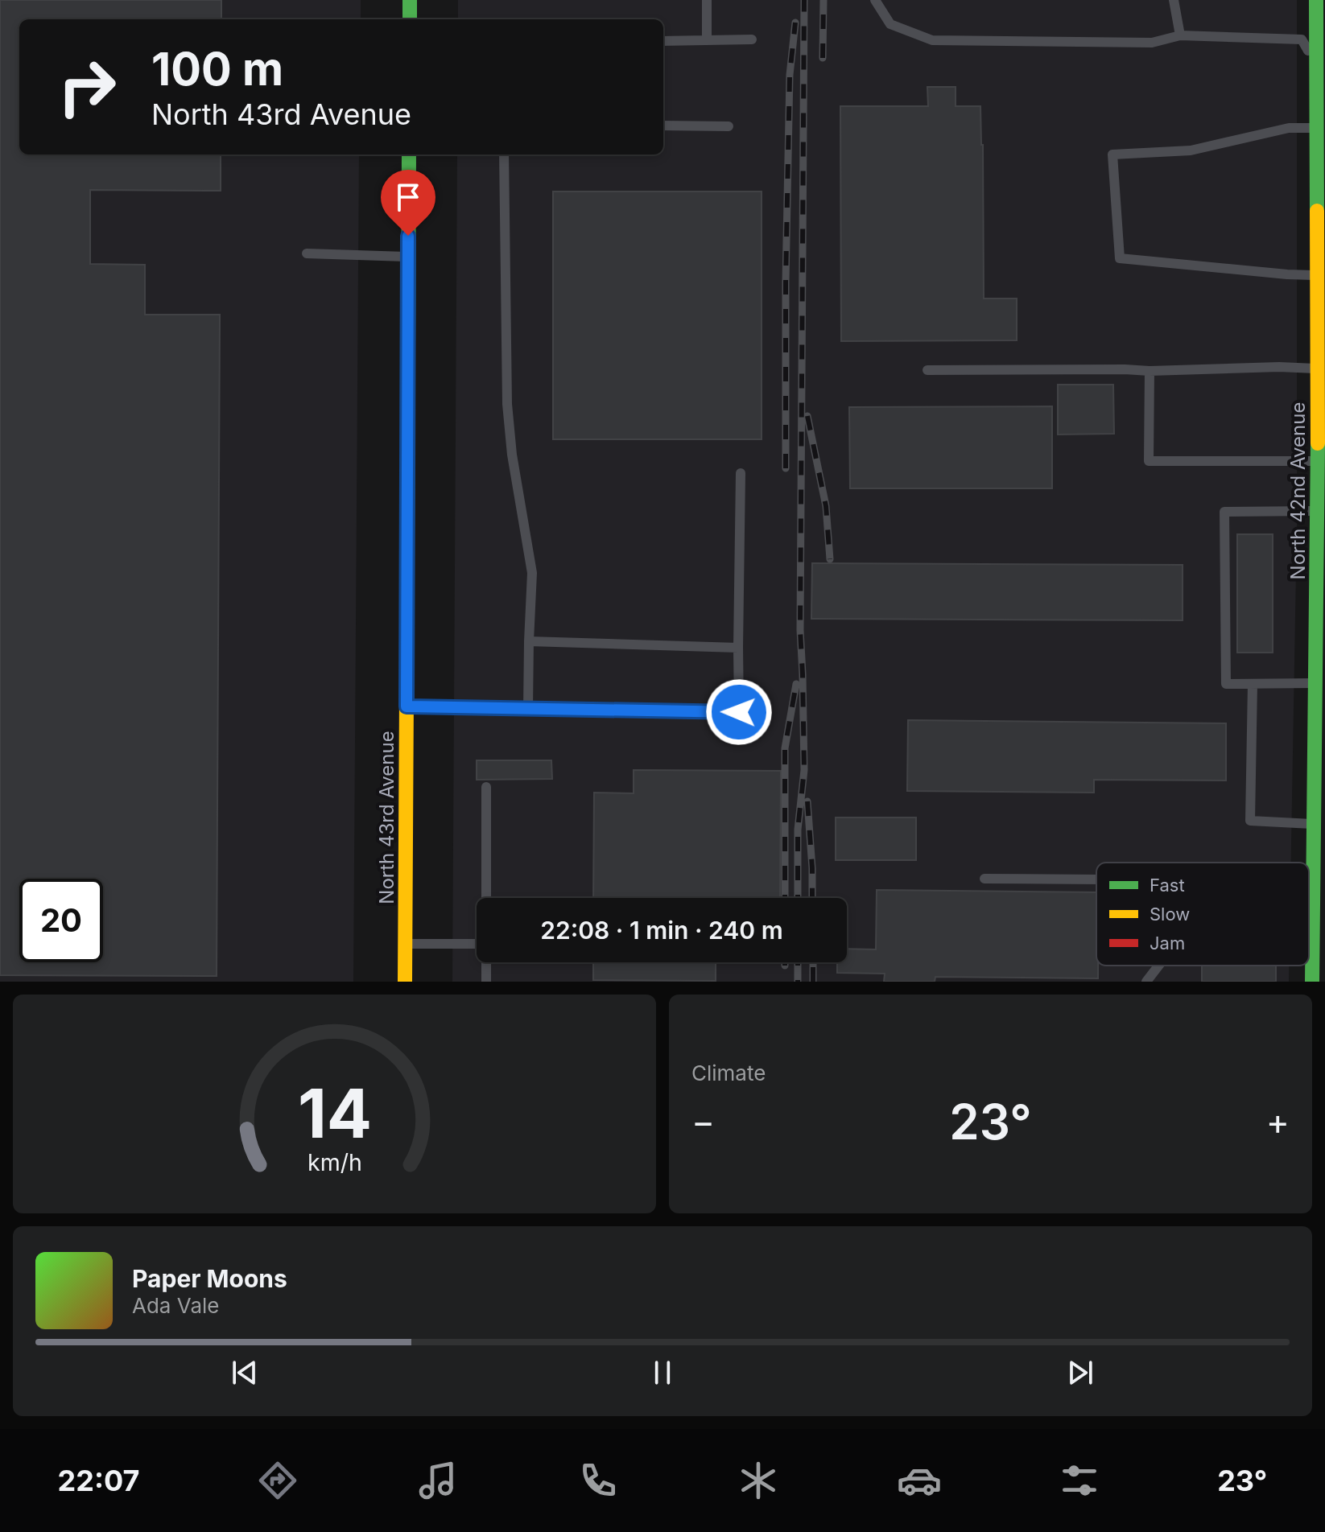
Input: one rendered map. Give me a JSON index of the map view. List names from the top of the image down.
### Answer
{
  "streets": {
    "street": ["North 42nd Avenue", "North 43rd Avenue"]
  },
  "legend": ["Fast", "Slow", "Jam"],
  "page": {
    "turn": ["100 m", "North 43rd Avenue"],
    "limit": "20",
    "trip": "22:08 · 1 min · 240 m",
    "tile": "Climate",
    "heat": ["−", "23°", "+"],
    "song": ["Paper Moons", "Ada Vale"],
    "tabs": ["22:07", "23°"],
    "gauge": ["14", "km/h"]
  }
}
